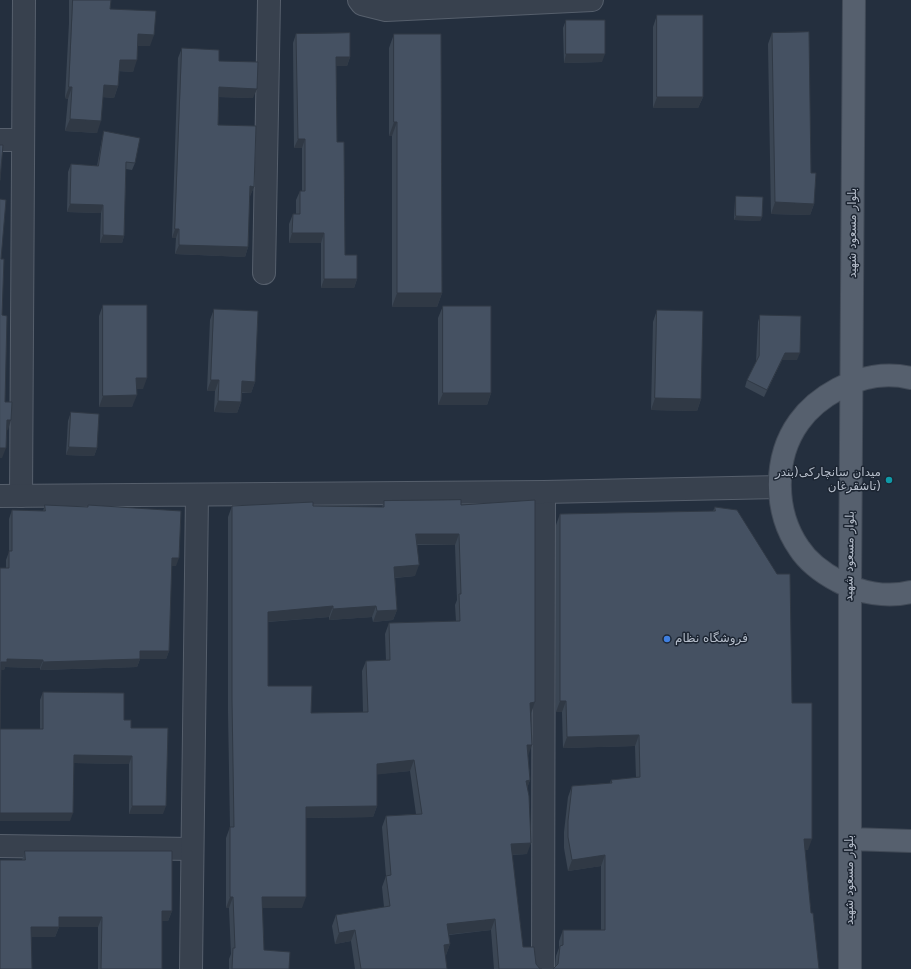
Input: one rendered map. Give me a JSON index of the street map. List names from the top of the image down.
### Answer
{
  "streets": {
    "main road": ["بلوار مسعود شهید"]
  },
  "places": ["میدان سانچارکی(بندر تاشقرغان)", "فروشگاه نظام"]
}
